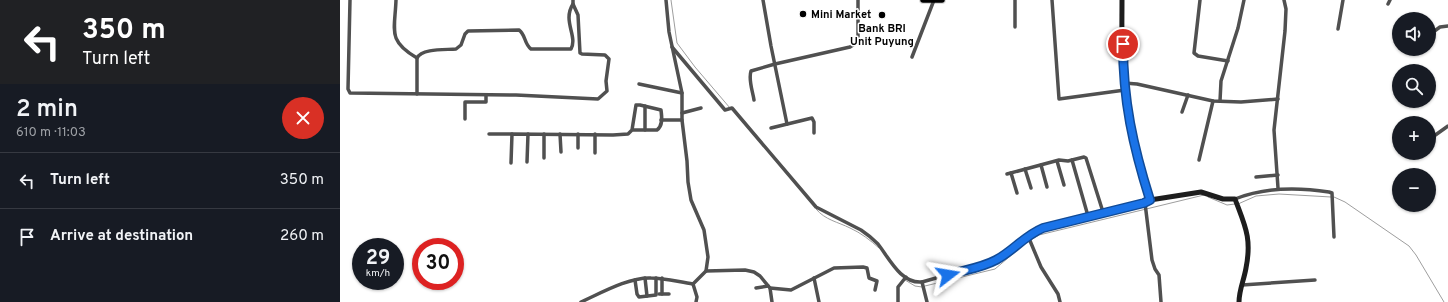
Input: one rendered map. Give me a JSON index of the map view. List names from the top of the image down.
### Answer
{
  "places": ["Mini Market", "Bank BRI Unit Puyung"],
  "page": {
    "turn": ["350 m", "Turn left"],
    "map_buttons": ["+", "−"],
    "heading": ["2 min", "610 m · 11:03"],
    "list": [
      {
        "name": "Turn left",
        "value": "350 m"
      },
      {
        "name": "Arrive at destination",
        "value": "260 m"
      }
    ],
    "speed": "29 km/h",
    "limit": "30"
  }
}
